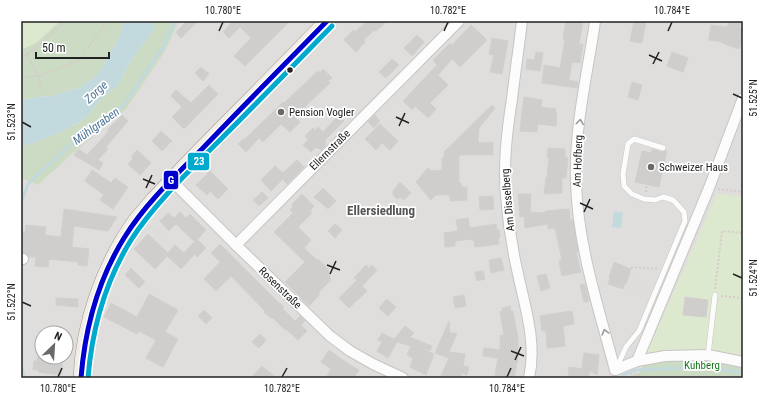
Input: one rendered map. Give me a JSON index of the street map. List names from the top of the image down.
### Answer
{
  "streets": {
    "street": [
      "Ellernstraße",
      "Am Hofberg",
      "Am Disselberg",
      "Rosenstraße"
    ]
  },
  "crossings": [
    ["Ellernstraße", "Rosenstraße"]
  ],
  "one_way": ["Am Hofberg"],
  "districts": ["Ellersiedlung"],
  "water": ["Zorge", "Mühlgraben"],
  "parks": ["Kuhberg"],
  "places": ["Pension Vogler", "Schweizer Haus"],
  "lines": ["transit line G", "transit line 23"],
  "scale_bar": "50 m",
  "north": "top right",
  "coordinates": [
    "10.780°E",
    "10.782°E",
    "10.784°E",
    "51.525°N",
    "51.523°N",
    "51.524°N",
    "51.522°N"
  ]
}
